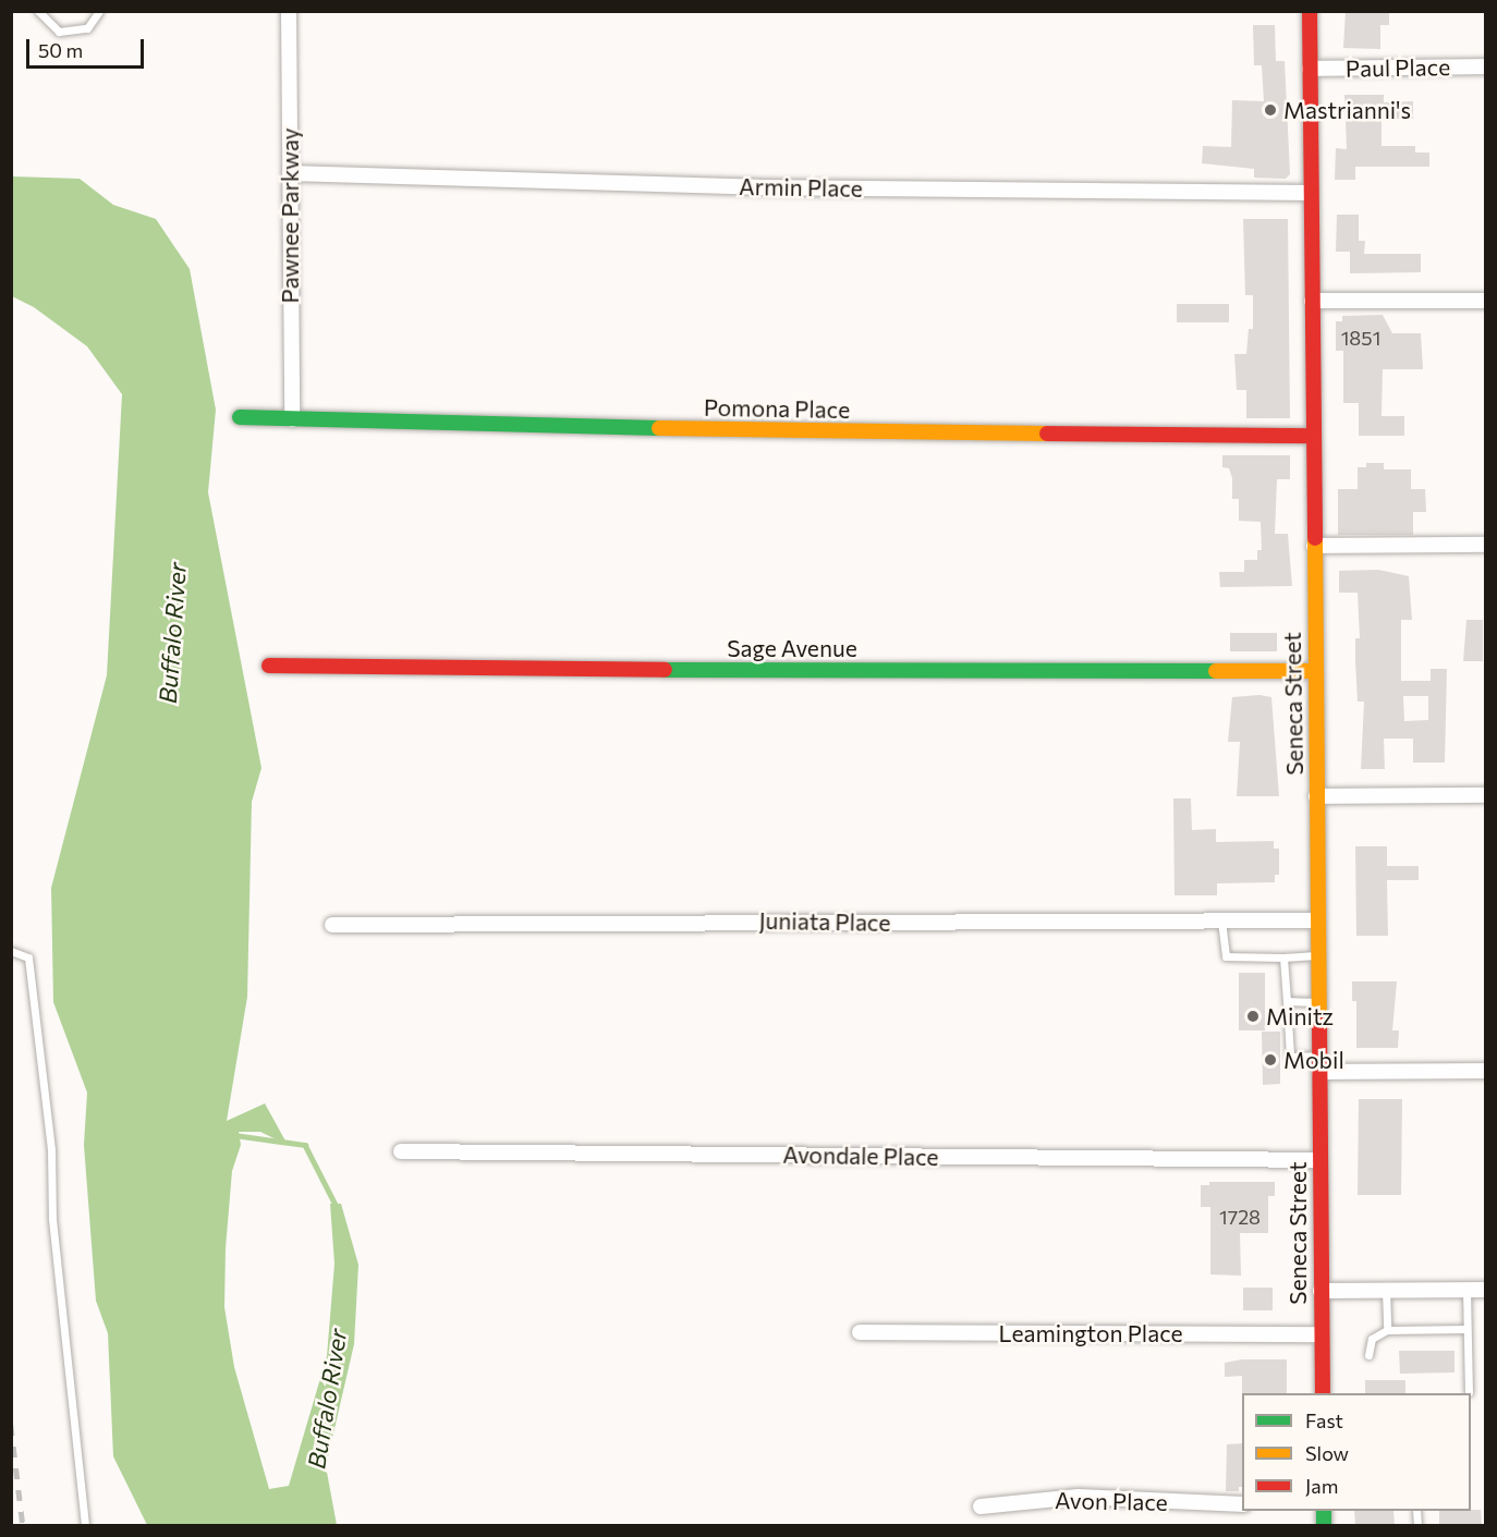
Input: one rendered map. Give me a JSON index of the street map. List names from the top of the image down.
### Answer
{
  "streets": {
    "street": [
      "Paul Place",
      "Armin Place",
      "Pawnee Parkway",
      "Pomona Place",
      "Sage Avenue",
      "Seneca Street",
      "Juniata Place",
      "Avondale Place",
      "Leamington Place",
      "Avon Place"
    ]
  },
  "crossings": [
    ["Paul Place", "Seneca Street"],
    ["Armin Place", "Pawnee Parkway"],
    ["Armin Place", "Seneca Street"],
    ["Pawnee Parkway", "Pomona Place"],
    ["Pomona Place", "Seneca Street"],
    ["Sage Avenue", "Seneca Street"],
    ["Seneca Street", "Juniata Place"],
    ["Seneca Street", "Avondale Place"],
    ["Seneca Street", "Leamington Place"]
  ],
  "water": ["Buffalo River"],
  "places": ["Mastrianni's", "Minitz", "Mobil"],
  "house_numbers": ["1851", "1728"],
  "legend": ["Fast", "Slow", "Jam"],
  "scale_bar": "50 m"
}
